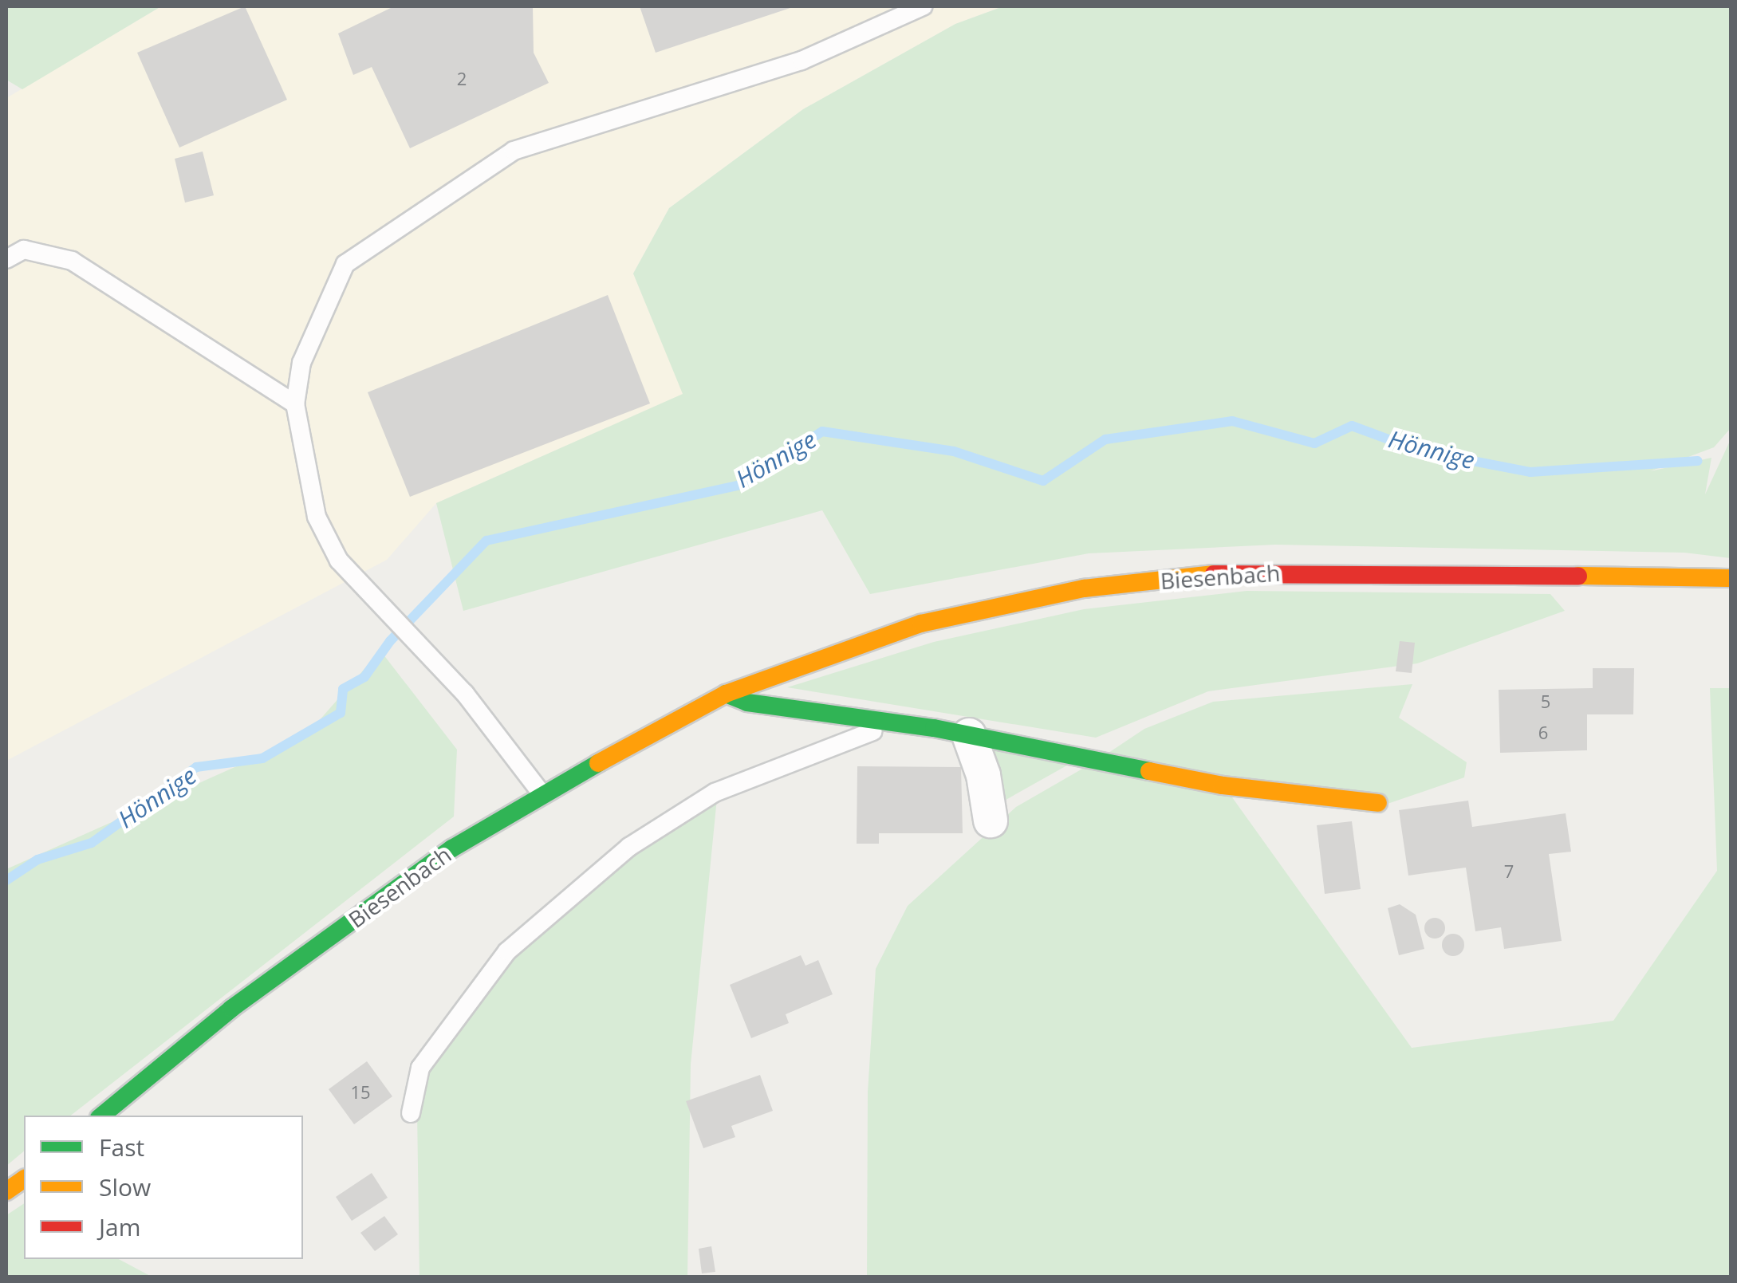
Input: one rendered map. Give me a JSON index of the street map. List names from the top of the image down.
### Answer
{
  "streets": {
    "main road": ["Biesenbach"]
  },
  "water": ["Hönnige"],
  "house_numbers": [
    "2",
    "5",
    "6",
    "7",
    "15"
  ],
  "legend": ["Fast", "Slow", "Jam"]
}
